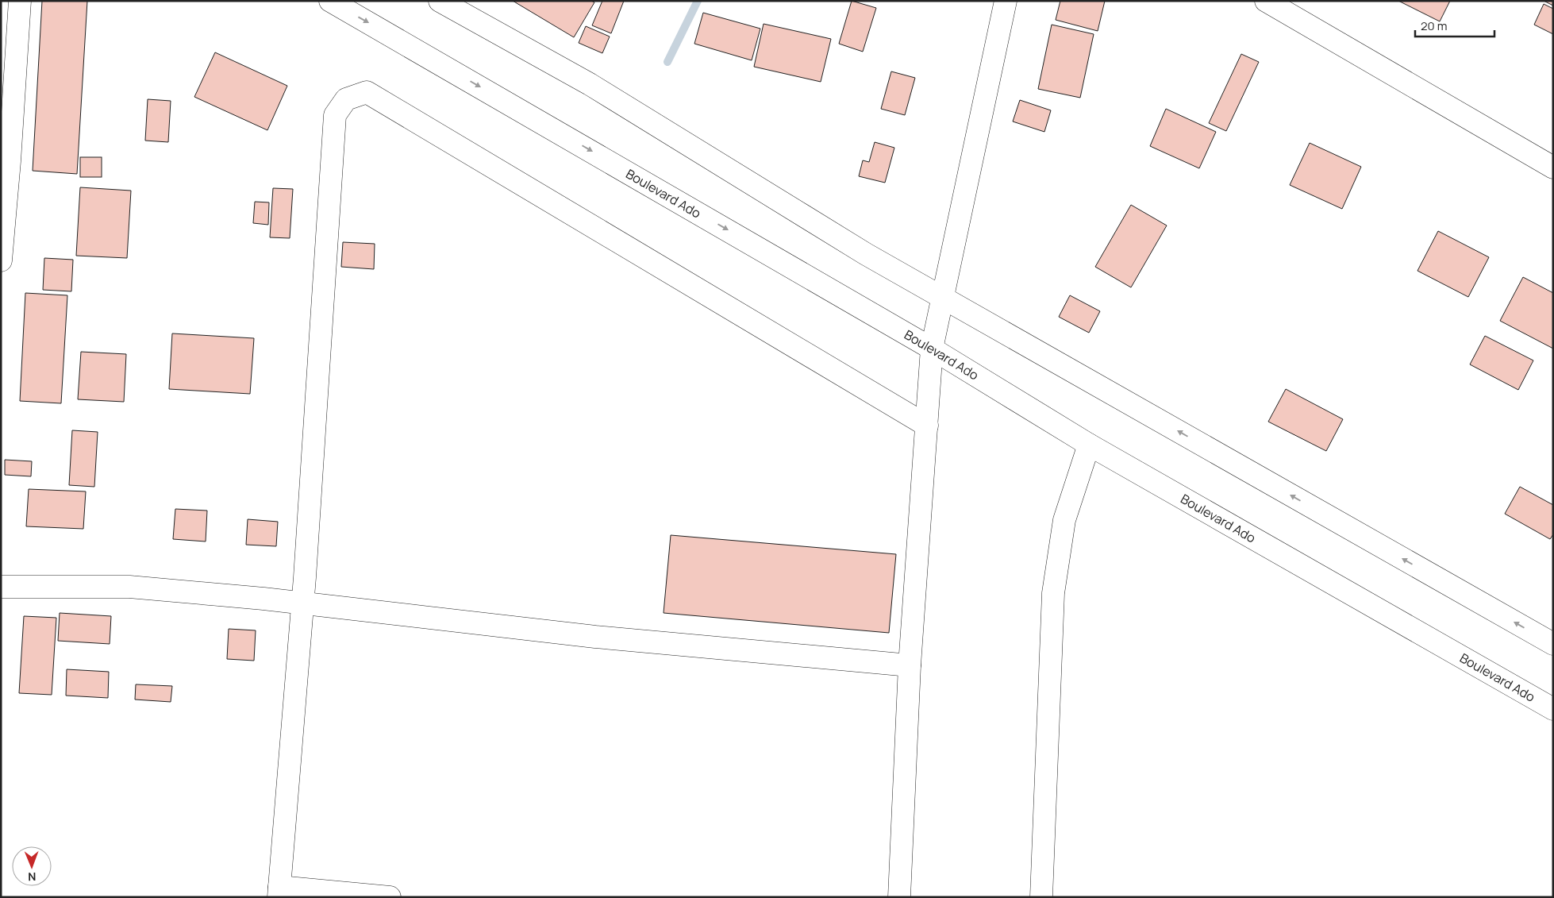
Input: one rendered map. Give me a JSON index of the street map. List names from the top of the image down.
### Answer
{
  "streets": {
    "street": ["Boulevard Ado"]
  },
  "scale_bar": "20 m",
  "north": "bottom"
}
